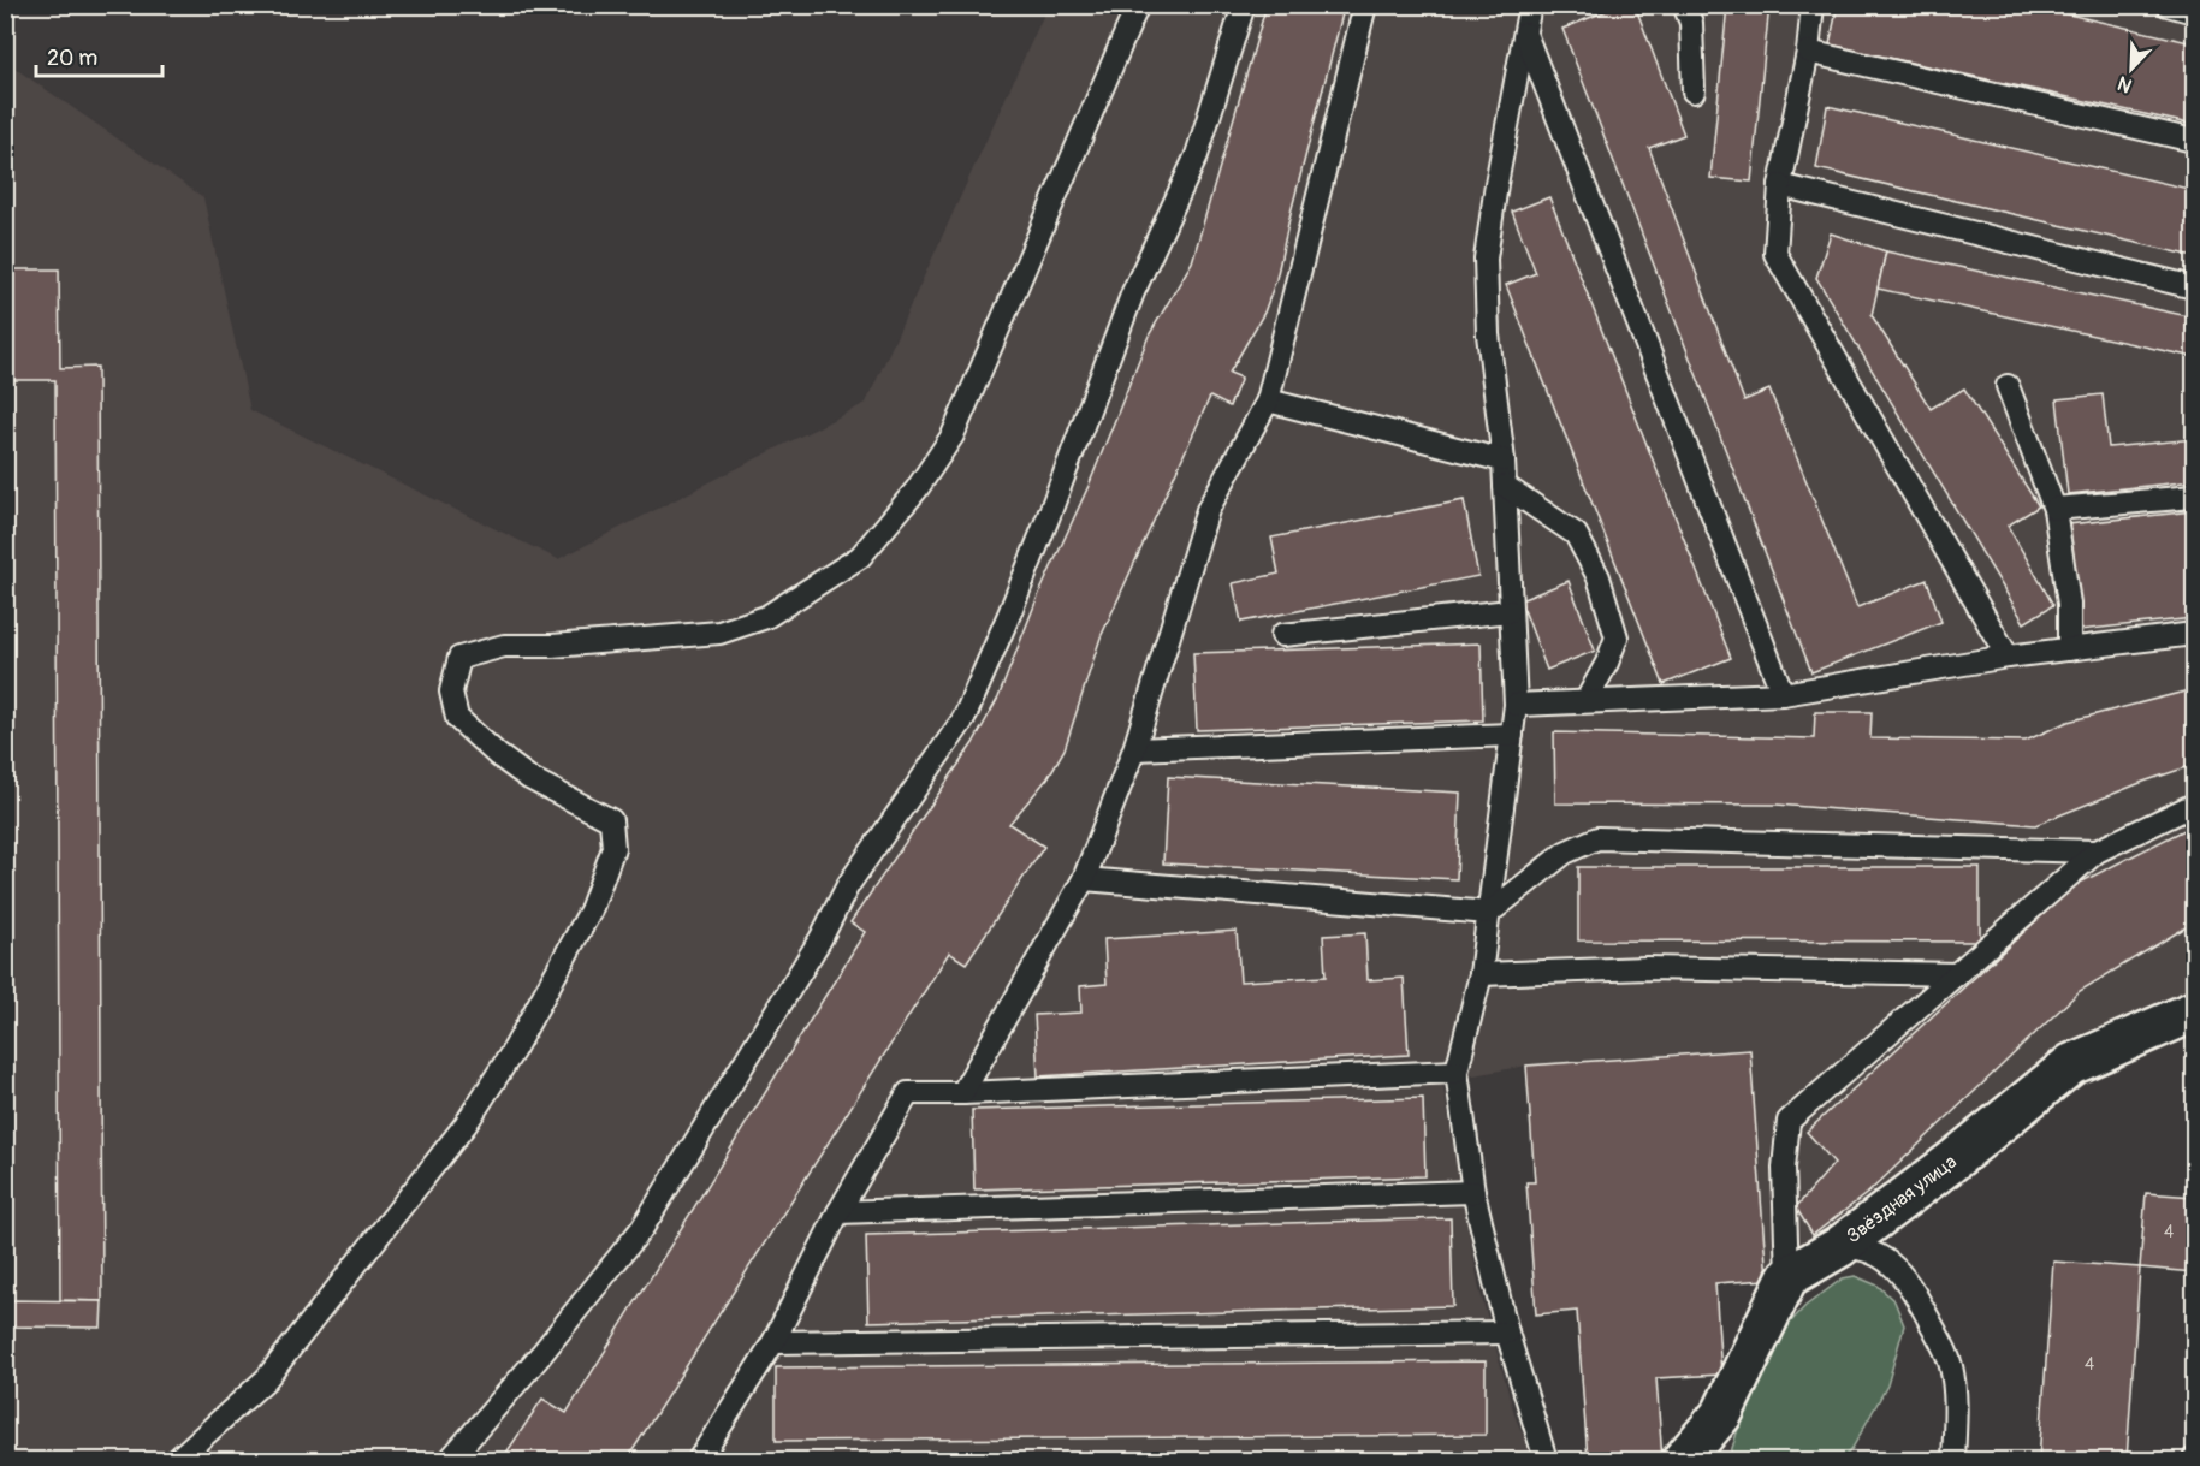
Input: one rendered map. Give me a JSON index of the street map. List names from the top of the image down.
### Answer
{
  "streets": {
    "street": ["Звёздная улица"]
  },
  "house_numbers": ["4", "4"],
  "scale_bar": "20 m",
  "north": "bottom left"
}
